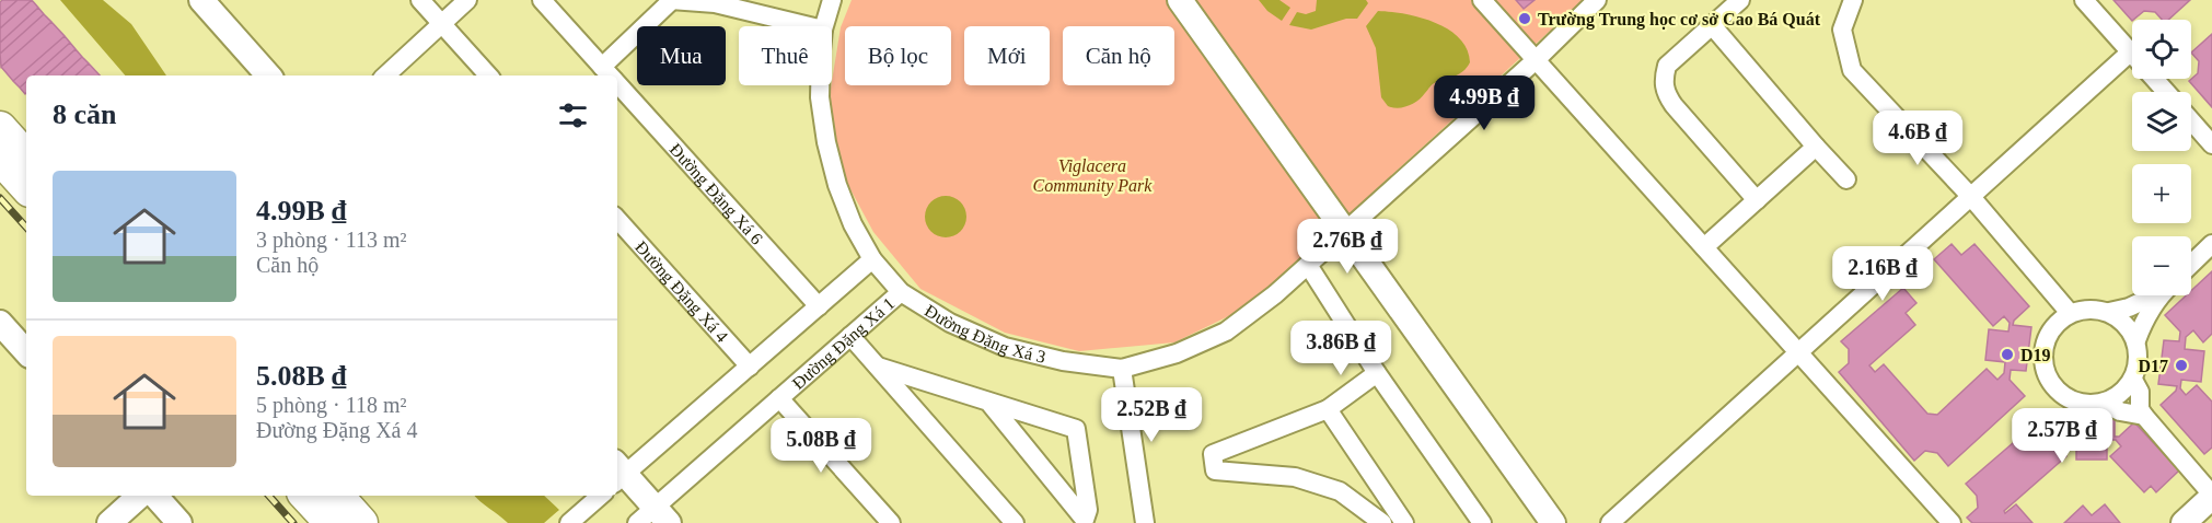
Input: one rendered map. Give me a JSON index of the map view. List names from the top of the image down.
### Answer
{
  "streets": {
    "street": [
      "Đường Đặng Xá 6",
      "Đường Đặng Xá 4",
      "Đường Đặng Xá 3",
      "Đường Đặng Xá 1"
    ]
  },
  "crossings": [
    ["Đường Đặng Xá 3", "Đường Đặng Xá 1"]
  ],
  "parks": ["Viglacera Community Park"],
  "places": ["Trường Trung học cơ sở Cao Bá Quát", "D19", "D17"],
  "page": {
    "map_buttons": ["+", "−"],
    "chip": [
      "Mua",
      "Thuê",
      "Bộ lọc",
      "Mới",
      "Căn hộ"
    ],
    "price": [
      "4.99B ₫",
      "4.6B ₫",
      "2.76B ₫",
      "2.16B ₫",
      "3.86B ₫",
      "2.52B ₫",
      "2.57B ₫",
      "5.08B ₫"
    ],
    "heading": "8 căn",
    "list": [
      {
        "name": "4.99B ₫",
        "note": "3 phòng · 113 m² · Căn hộ"
      },
      {
        "name": "5.08B ₫",
        "note": "5 phòng · 118 m² · Đường Đặng Xá 4"
      }
    ]
  }
}
